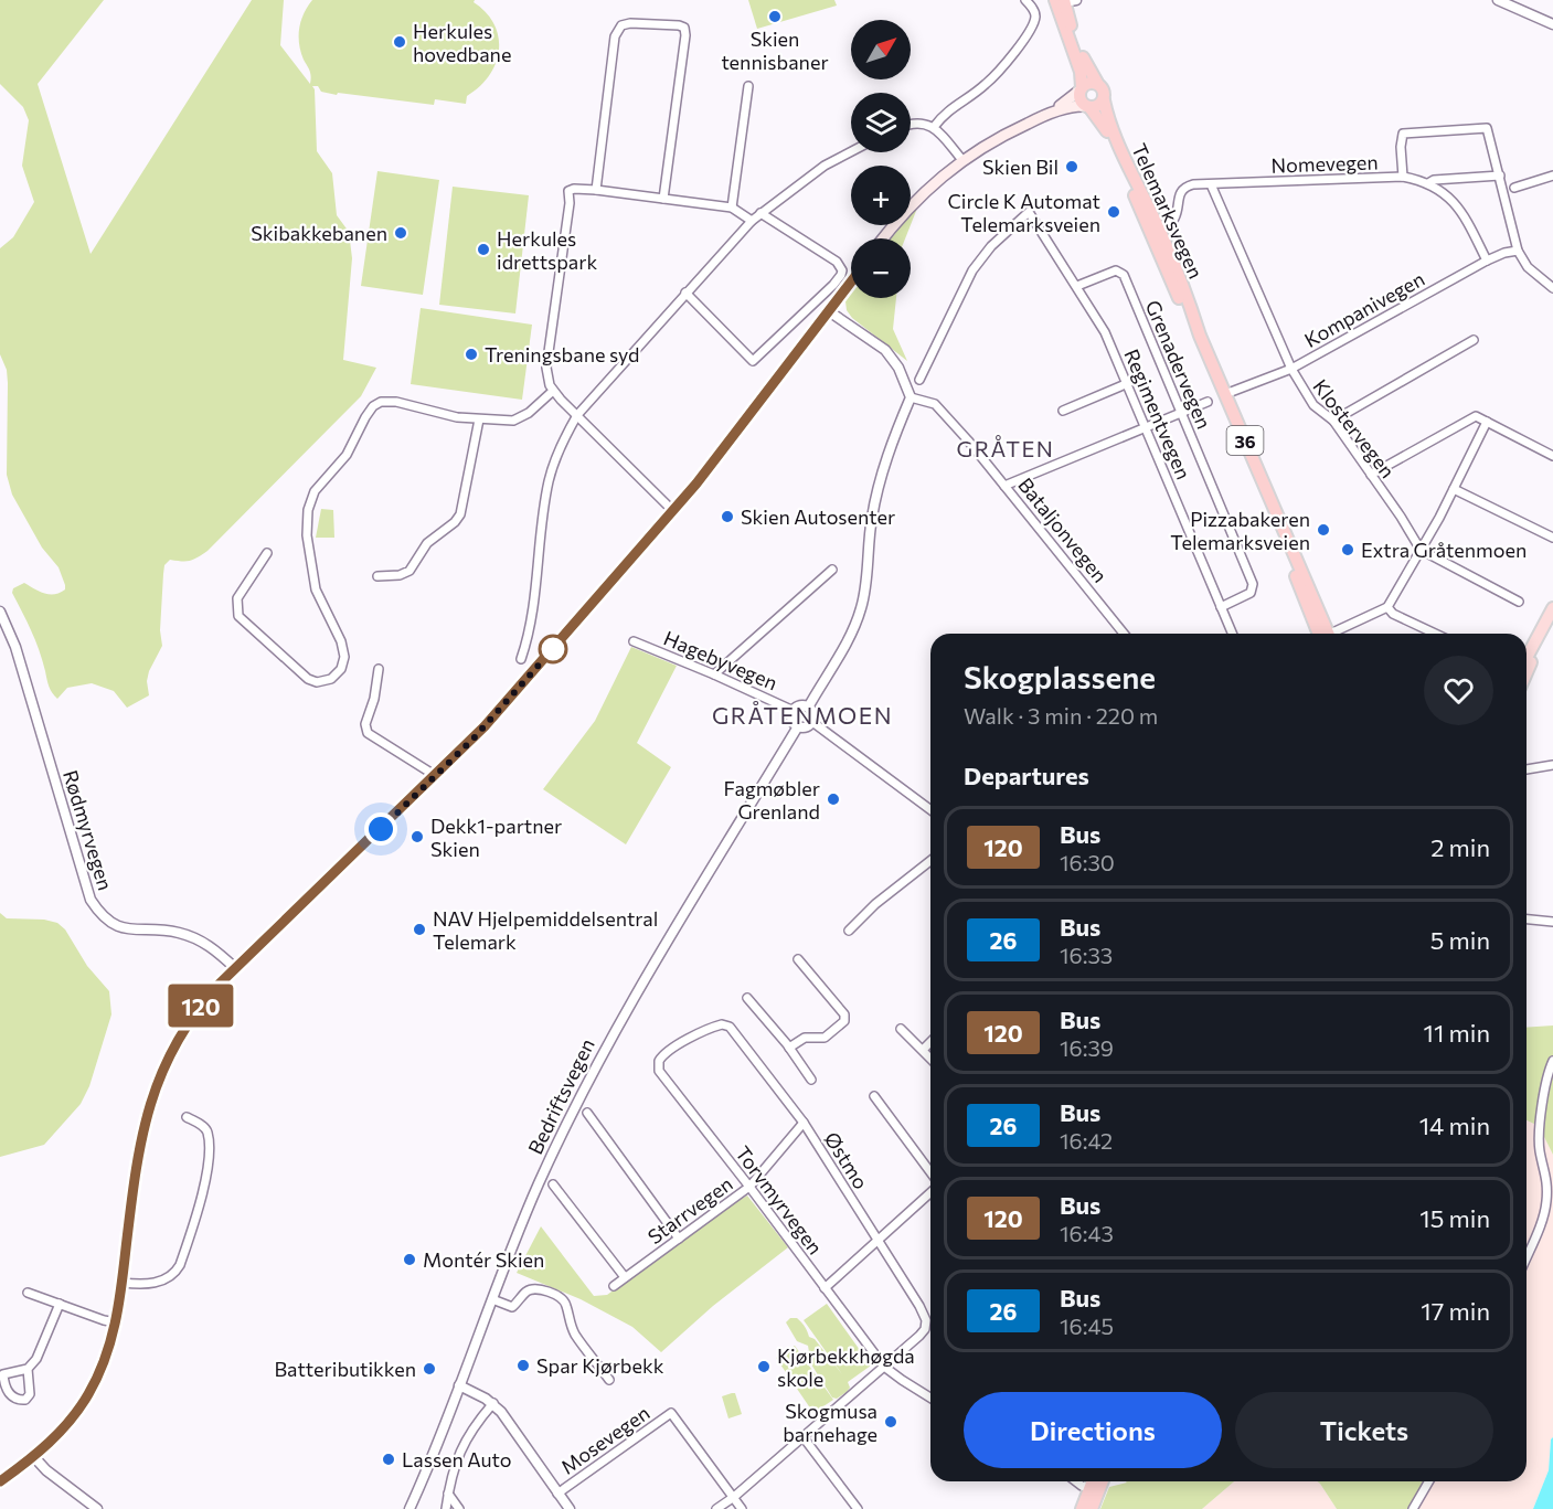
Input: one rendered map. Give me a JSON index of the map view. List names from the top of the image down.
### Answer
{
  "streets": {
    "highway": ["Telemarksvegen", "36"],
    "street": [
      "Nomevegen",
      "Kompanivegen",
      "Grenadervegen",
      "Regimentvegen",
      "Klostervegen",
      "Bataljonvegen",
      "Hagebyvegen",
      "Rødmyrvegen",
      "Bedriftsvegen",
      "Østmo",
      "Torvmyrvegen",
      "Starrvegen",
      "Mosevegen"
    ]
  },
  "crossings": [
    ["Nomevegen", "Telemarksvegen"],
    ["Nomevegen", "Kompanivegen"],
    ["Nomevegen", "Klostervegen"],
    ["Telemarksvegen", "Kompanivegen"],
    ["Kompanivegen", "Klostervegen"],
    ["Grenadervegen", "Regimentvegen"],
    ["Hagebyvegen", "Bedriftsvegen"],
    ["Østmo", "Torvmyrvegen"],
    ["Østmo", "Starrvegen"],
    ["Torvmyrvegen", "Starrvegen"]
  ],
  "districts": ["GRÅTEN", "GRÅTENMOEN"],
  "places": [
    "Skien tennisbaner",
    "Herkules hovedbane",
    "Skien Bil",
    "Circle K Automat Telemarksveien",
    "Skibakkebanen",
    "Herkules idrettspark",
    "Treningsbane syd",
    "Skien Autosenter",
    "Pizzabakeren Telemarksveien",
    "Extra Gråtenmoen",
    "Fagmøbler Grenland",
    "Dekk1-partner Skien",
    "NAV Hjelpemiddelsentral Telemark",
    "Montér Skien",
    "Spar Kjørbekk",
    "Kjørbekkhøgda skole",
    "Batteributikken",
    "Skogmusa barnehage",
    "Lassen Auto"
  ],
  "lines": ["bus line 120"],
  "north": "top right",
  "page": {
    "on_map": "120",
    "map_buttons": ["+", "−"],
    "heading": [
      ["Skogplassene", "Walk · 3 min · 220 m"],
      "Departures"
    ],
    "list": [
      {
        "mark": "120",
        "name": "Bus",
        "note": "16:30",
        "value": "2 min"
      },
      {
        "mark": "26",
        "name": "Bus",
        "note": "16:33",
        "value": "5 min"
      },
      {
        "mark": "120",
        "name": "Bus",
        "note": "16:39",
        "value": "11 min"
      },
      {
        "mark": "26",
        "name": "Bus",
        "note": "16:42",
        "value": "14 min"
      },
      {
        "mark": "120",
        "name": "Bus",
        "note": "16:43",
        "value": "15 min"
      },
      {
        "mark": "26",
        "name": "Bus",
        "note": "16:45",
        "value": "17 min"
      }
    ],
    "buttons": ["Directions", "Tickets"]
  }
}
